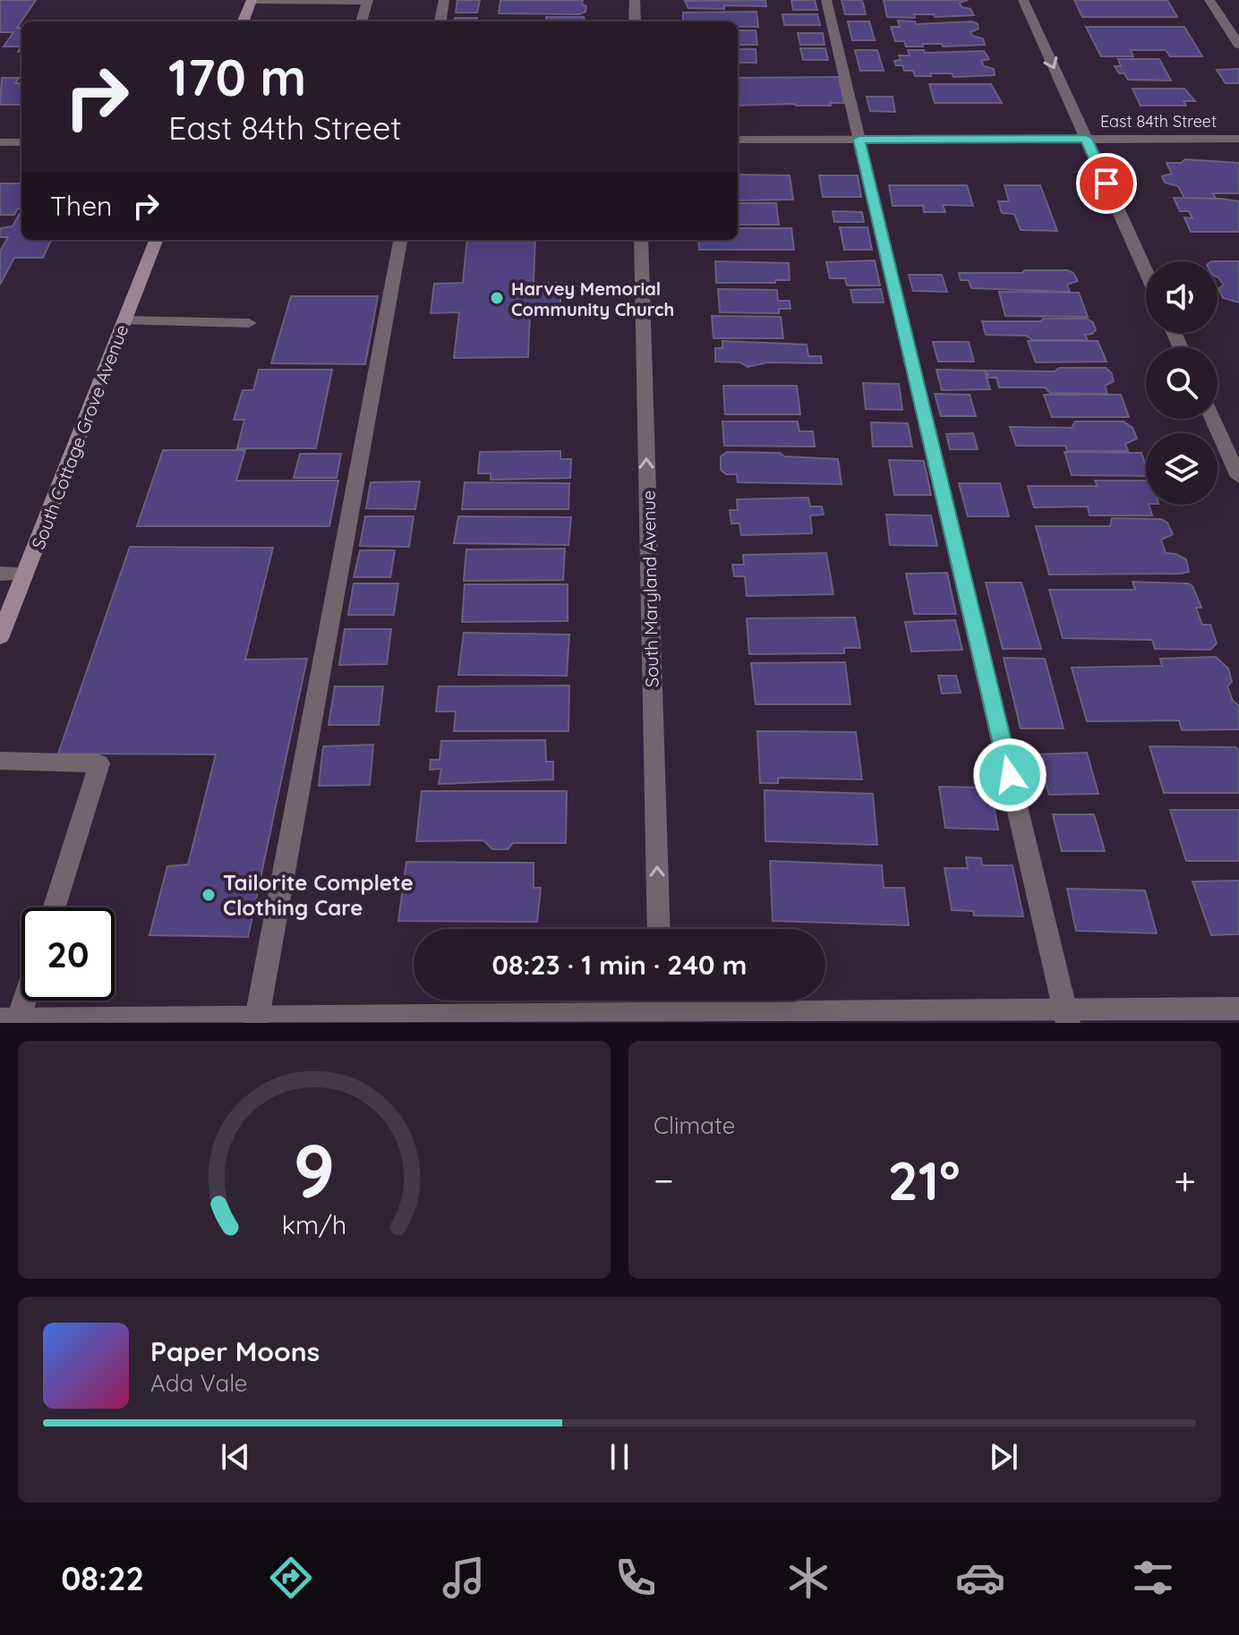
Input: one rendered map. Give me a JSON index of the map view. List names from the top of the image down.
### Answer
{
  "streets": {
    "main road": ["South Cottage Grove Avenue"],
    "street": ["East 84th Street", "South Maryland Avenue"]
  },
  "one_way": ["South Maryland Avenue"],
  "places": ["Harvey Memorial Community Church", "Tailorite Complete Clothing Care"],
  "page": {
    "turn": ["170 m", "East 84th Street"],
    "then": "Then",
    "limit": "20",
    "trip": "08:23 · 1 min · 240 m",
    "tile": "Climate",
    "heat": ["−", "21°", "+"],
    "song": ["Paper Moons", "Ada Vale"],
    "tabs": "08:22",
    "gauge": ["9", "km/h"]
  }
}
